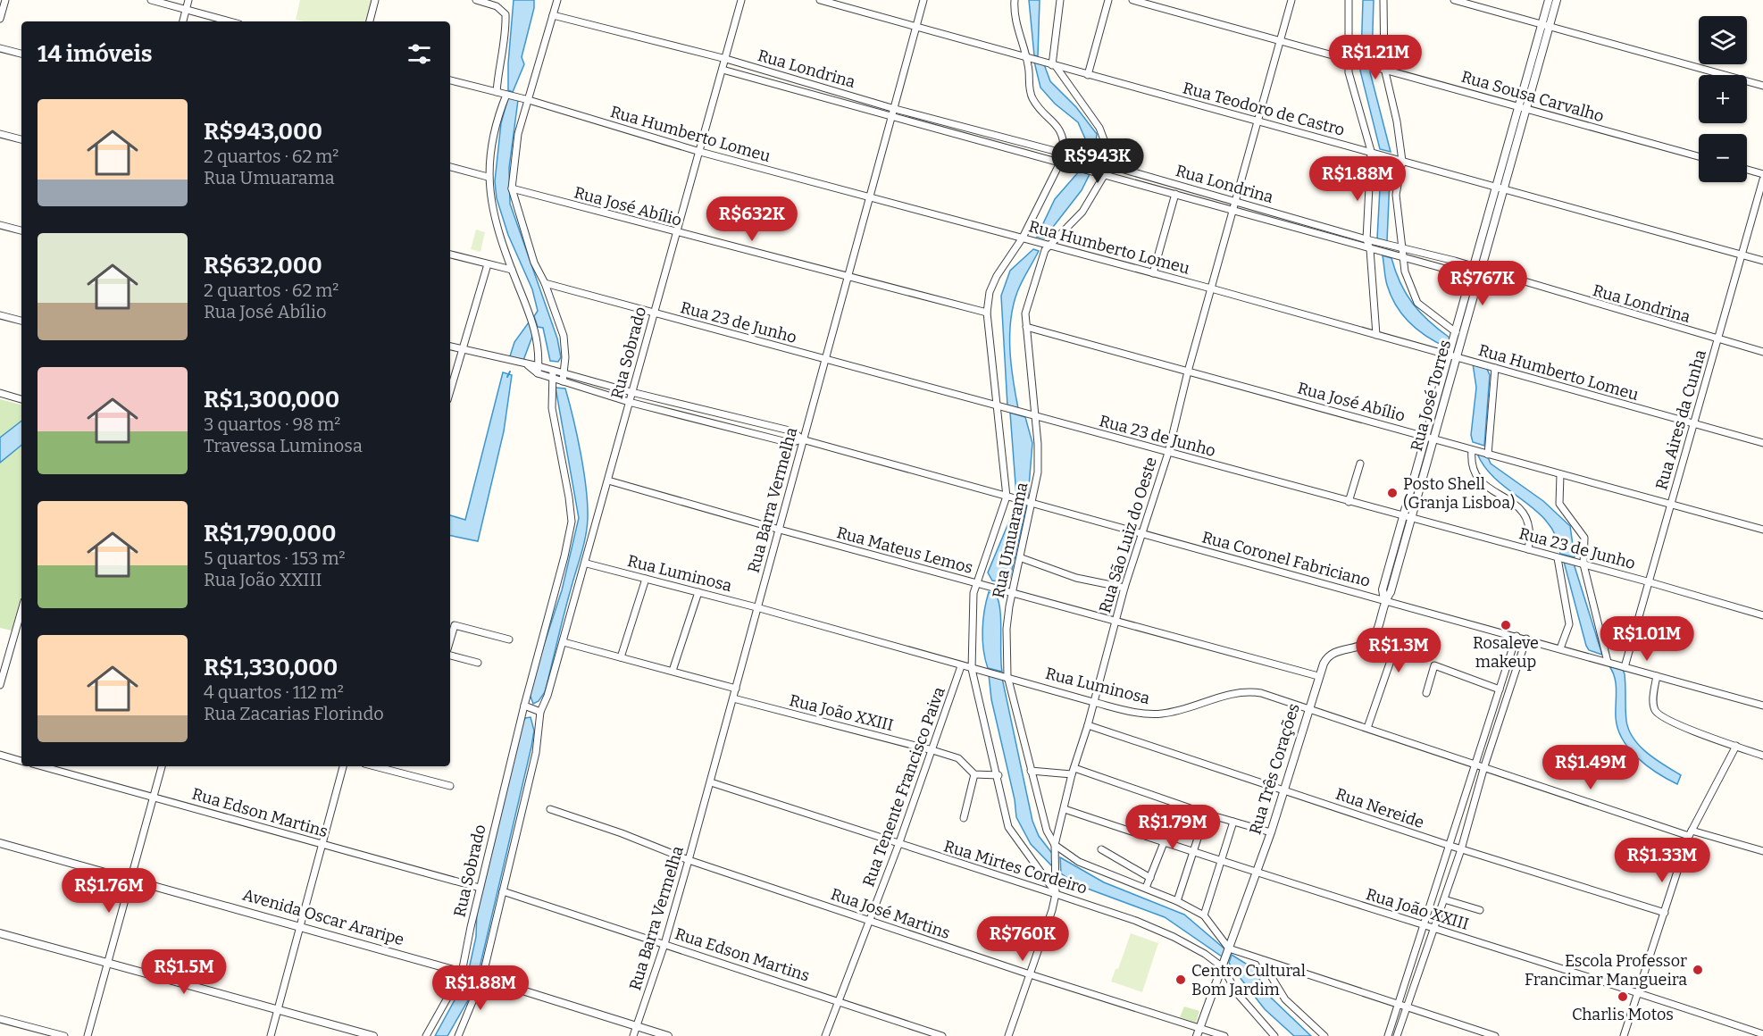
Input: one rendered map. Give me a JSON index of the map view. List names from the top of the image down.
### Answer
{
  "streets": {
    "street": [
      "Rua Londrina",
      "Rua Sousa Carvalho",
      "Rua Teodoro de Castro",
      "Rua Humberto Lomeu",
      "Rua José Abílio",
      "Rua 23 de Junho",
      "Rua Sobrado",
      "Rua José Torres",
      "Rua Aires da Cunha",
      "Rua Barra Vermelha",
      "Rua São Luiz do Oeste",
      "Rua Umuarama",
      "Rua Mateus Lemos",
      "Rua Coronel Fabriciano",
      "Rua Luminosa",
      "Rua João XXIII",
      "Rua Três Corações",
      "Rua Tenente Francisco Paiva",
      "Rua Nereide",
      "Rua Edson Martins",
      "Rua Mirtes Cordeiro",
      "Rua José Martins",
      "Avenida Oscar Araripe"
    ]
  },
  "crossings": [
    ["Rua Londrina", "Rua Sobrado"],
    ["Rua Londrina", "Rua José Torres"],
    ["Rua Londrina", "Rua Aires da Cunha"],
    ["Rua Londrina", "Rua Barra Vermelha"],
    ["Rua Londrina", "Rua São Luiz do Oeste"],
    ["Rua Londrina", "Rua Umuarama"],
    ["Rua Sousa Carvalho", "Rua José Torres"],
    ["Rua Sousa Carvalho", "Rua São Luiz do Oeste"],
    ["Rua Teodoro de Castro", "Rua José Torres"],
    ["Rua Teodoro de Castro", "Rua Aires da Cunha"],
    ["Rua Teodoro de Castro", "Rua Barra Vermelha"],
    ["Rua Teodoro de Castro", "Rua São Luiz do Oeste"],
    ["Rua Teodoro de Castro", "Rua Umuarama"],
    ["Rua Humberto Lomeu", "Rua Sobrado"],
    ["Rua Humberto Lomeu", "Rua José Torres"],
    ["Rua Humberto Lomeu", "Rua Aires da Cunha"],
    ["Rua Humberto Lomeu", "Rua Barra Vermelha"],
    ["Rua Humberto Lomeu", "Rua São Luiz do Oeste"],
    ["Rua Humberto Lomeu", "Rua Umuarama"],
    ["Rua José Abílio", "Rua Sobrado"],
    ["Rua José Abílio", "Rua José Torres"],
    ["Rua José Abílio", "Rua Aires da Cunha"],
    ["Rua José Abílio", "Rua Barra Vermelha"],
    ["Rua José Abílio", "Rua São Luiz do Oeste"],
    ["Rua José Abílio", "Rua Umuarama"],
    ["Rua 23 de Junho", "Rua Sobrado"],
    ["Rua 23 de Junho", "Rua José Torres"],
    ["Rua 23 de Junho", "Rua Aires da Cunha"],
    ["Rua 23 de Junho", "Rua Barra Vermelha"],
    ["Rua 23 de Junho", "Rua São Luiz do Oeste"],
    ["Rua 23 de Junho", "Rua Umuarama"],
    ["Rua Sobrado", "Rua Mateus Lemos"],
    ["Rua Sobrado", "Rua Coronel Fabriciano"],
    ["Rua Sobrado", "Rua Luminosa"],
    ["Rua Sobrado", "Rua Edson Martins"],
    ["Rua Sobrado", "Avenida Oscar Araripe"],
    ["Rua José Torres", "Rua Coronel Fabriciano"],
    ["Rua Aires da Cunha", "Rua Coronel Fabriciano"],
    ["Rua Barra Vermelha", "Rua Mateus Lemos"],
    ["Rua Barra Vermelha", "Rua Coronel Fabriciano"],
    ["Rua Barra Vermelha", "Rua Luminosa"],
    ["Rua Barra Vermelha", "Rua João XXIII"],
    ["Rua Barra Vermelha", "Rua Edson Martins"],
    ["Rua Barra Vermelha", "Rua Mirtes Cordeiro"],
    ["Rua Barra Vermelha", "Rua José Martins"],
    ["Rua Barra Vermelha", "Avenida Oscar Araripe"],
    ["Rua São Luiz do Oeste", "Rua Umuarama"],
    ["Rua São Luiz do Oeste", "Rua Mateus Lemos"],
    ["Rua São Luiz do Oeste", "Rua Coronel Fabriciano"],
    ["Rua São Luiz do Oeste", "Rua Luminosa"],
    ["Rua São Luiz do Oeste", "Rua João XXIII"],
    ["Rua São Luiz do Oeste", "Rua Nereide"],
    ["Rua São Luiz do Oeste", "Rua Mirtes Cordeiro"],
    ["Rua São Luiz do Oeste", "Rua José Martins"],
    ["Rua Umuarama", "Rua Mateus Lemos"],
    ["Rua Umuarama", "Rua Coronel Fabriciano"],
    ["Rua Umuarama", "Rua Luminosa"],
    ["Rua Umuarama", "Rua Três Corações"],
    ["Rua Umuarama", "Rua Mirtes Cordeiro"],
    ["Rua Mateus Lemos", "Rua Três Corações"],
    ["Rua Luminosa", "Rua Três Corações"],
    ["Rua Luminosa", "Rua Tenente Francisco Paiva"],
    ["Rua João XXIII", "Rua Três Corações"],
    ["Rua João XXIII", "Rua Tenente Francisco Paiva"],
    ["Rua Três Corações", "Rua Nereide"],
    ["Rua Três Corações", "Rua Mirtes Cordeiro"],
    ["Rua Três Corações", "Rua José Martins"],
    ["Rua Tenente Francisco Paiva", "Rua Edson Martins"],
    ["Rua Tenente Francisco Paiva", "Rua Mirtes Cordeiro"],
    ["Rua Tenente Francisco Paiva", "Rua José Martins"]
  ],
  "places": [
    "Posto Shell (Granja Lisboa)",
    "Rosaleve makeup",
    "Escola Professor Francimar Mangueira",
    "Centro Cultural Bom Jardim",
    "Charlis Motos"
  ],
  "page": {
    "map_buttons": ["+", "−"],
    "heading": "14 imóveis",
    "price": [
      "R$1.21M",
      "R$943K",
      "R$1.88M",
      "R$632K",
      "R$767K",
      "R$1.01M",
      "R$1.3M",
      "R$1.49M",
      "R$1.79M",
      "R$1.33M",
      "R$1.76M",
      "R$760K",
      "R$1.5M",
      "R$1.88M"
    ],
    "list": [
      {
        "name": "R$943,000",
        "note": "2 quartos · 62 m² · Rua Umuarama"
      },
      {
        "name": "R$632,000",
        "note": "2 quartos · 62 m² · Rua José Abílio"
      },
      {
        "name": "R$1,300,000",
        "note": "3 quartos · 98 m² · Travessa Luminosa"
      },
      {
        "name": "R$1,790,000",
        "note": "5 quartos · 153 m² · Rua João XXIII"
      },
      {
        "name": "R$1,330,000",
        "note": "4 quartos · 112 m² · Rua Zacarias Florindo"
      }
    ]
  }
}
